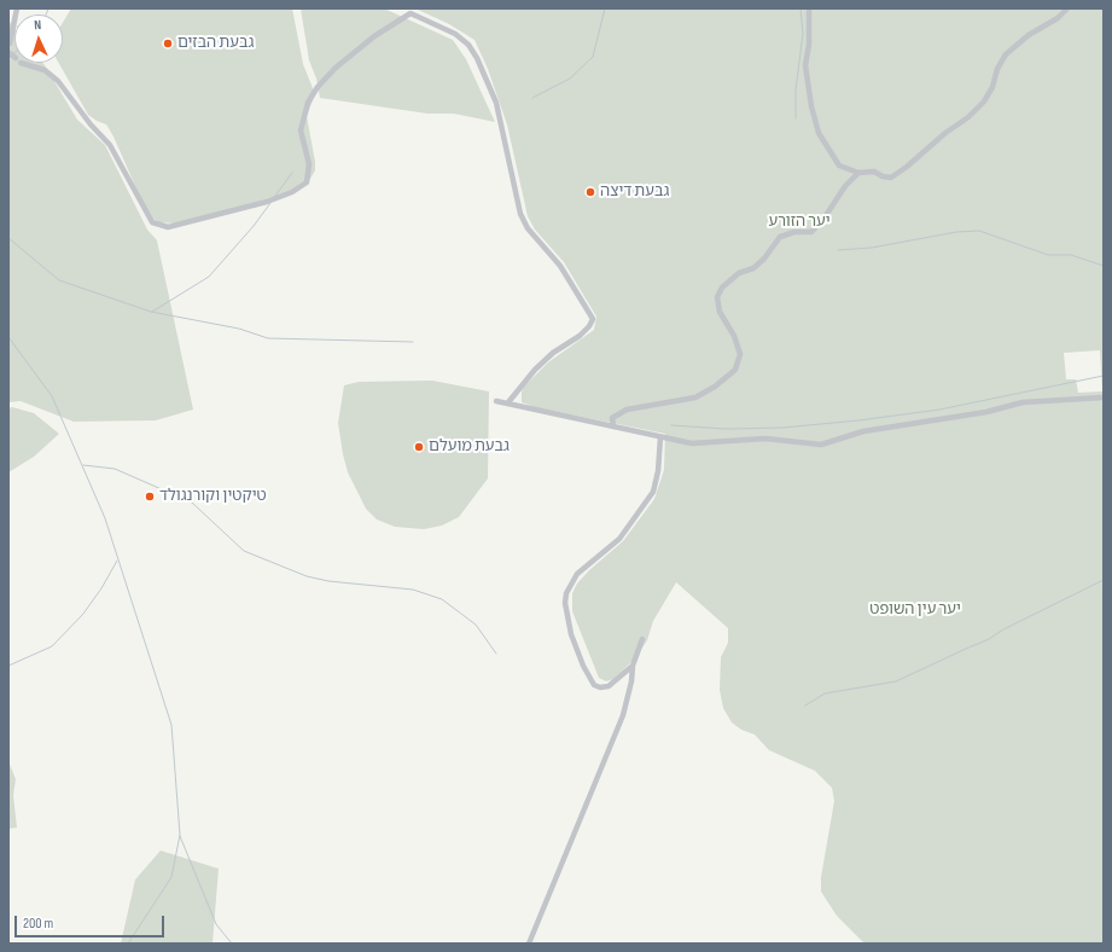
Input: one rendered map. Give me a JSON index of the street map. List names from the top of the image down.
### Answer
{
  "parks": ["יער הזורע", "יער עין השופט"],
  "places": [
    "גבעת הבזים",
    "גבעת דיצה",
    "גבעת מועלם",
    "טיקטין וקורנגולד"
  ],
  "scale_bar": "200 m",
  "north": "top"
}
